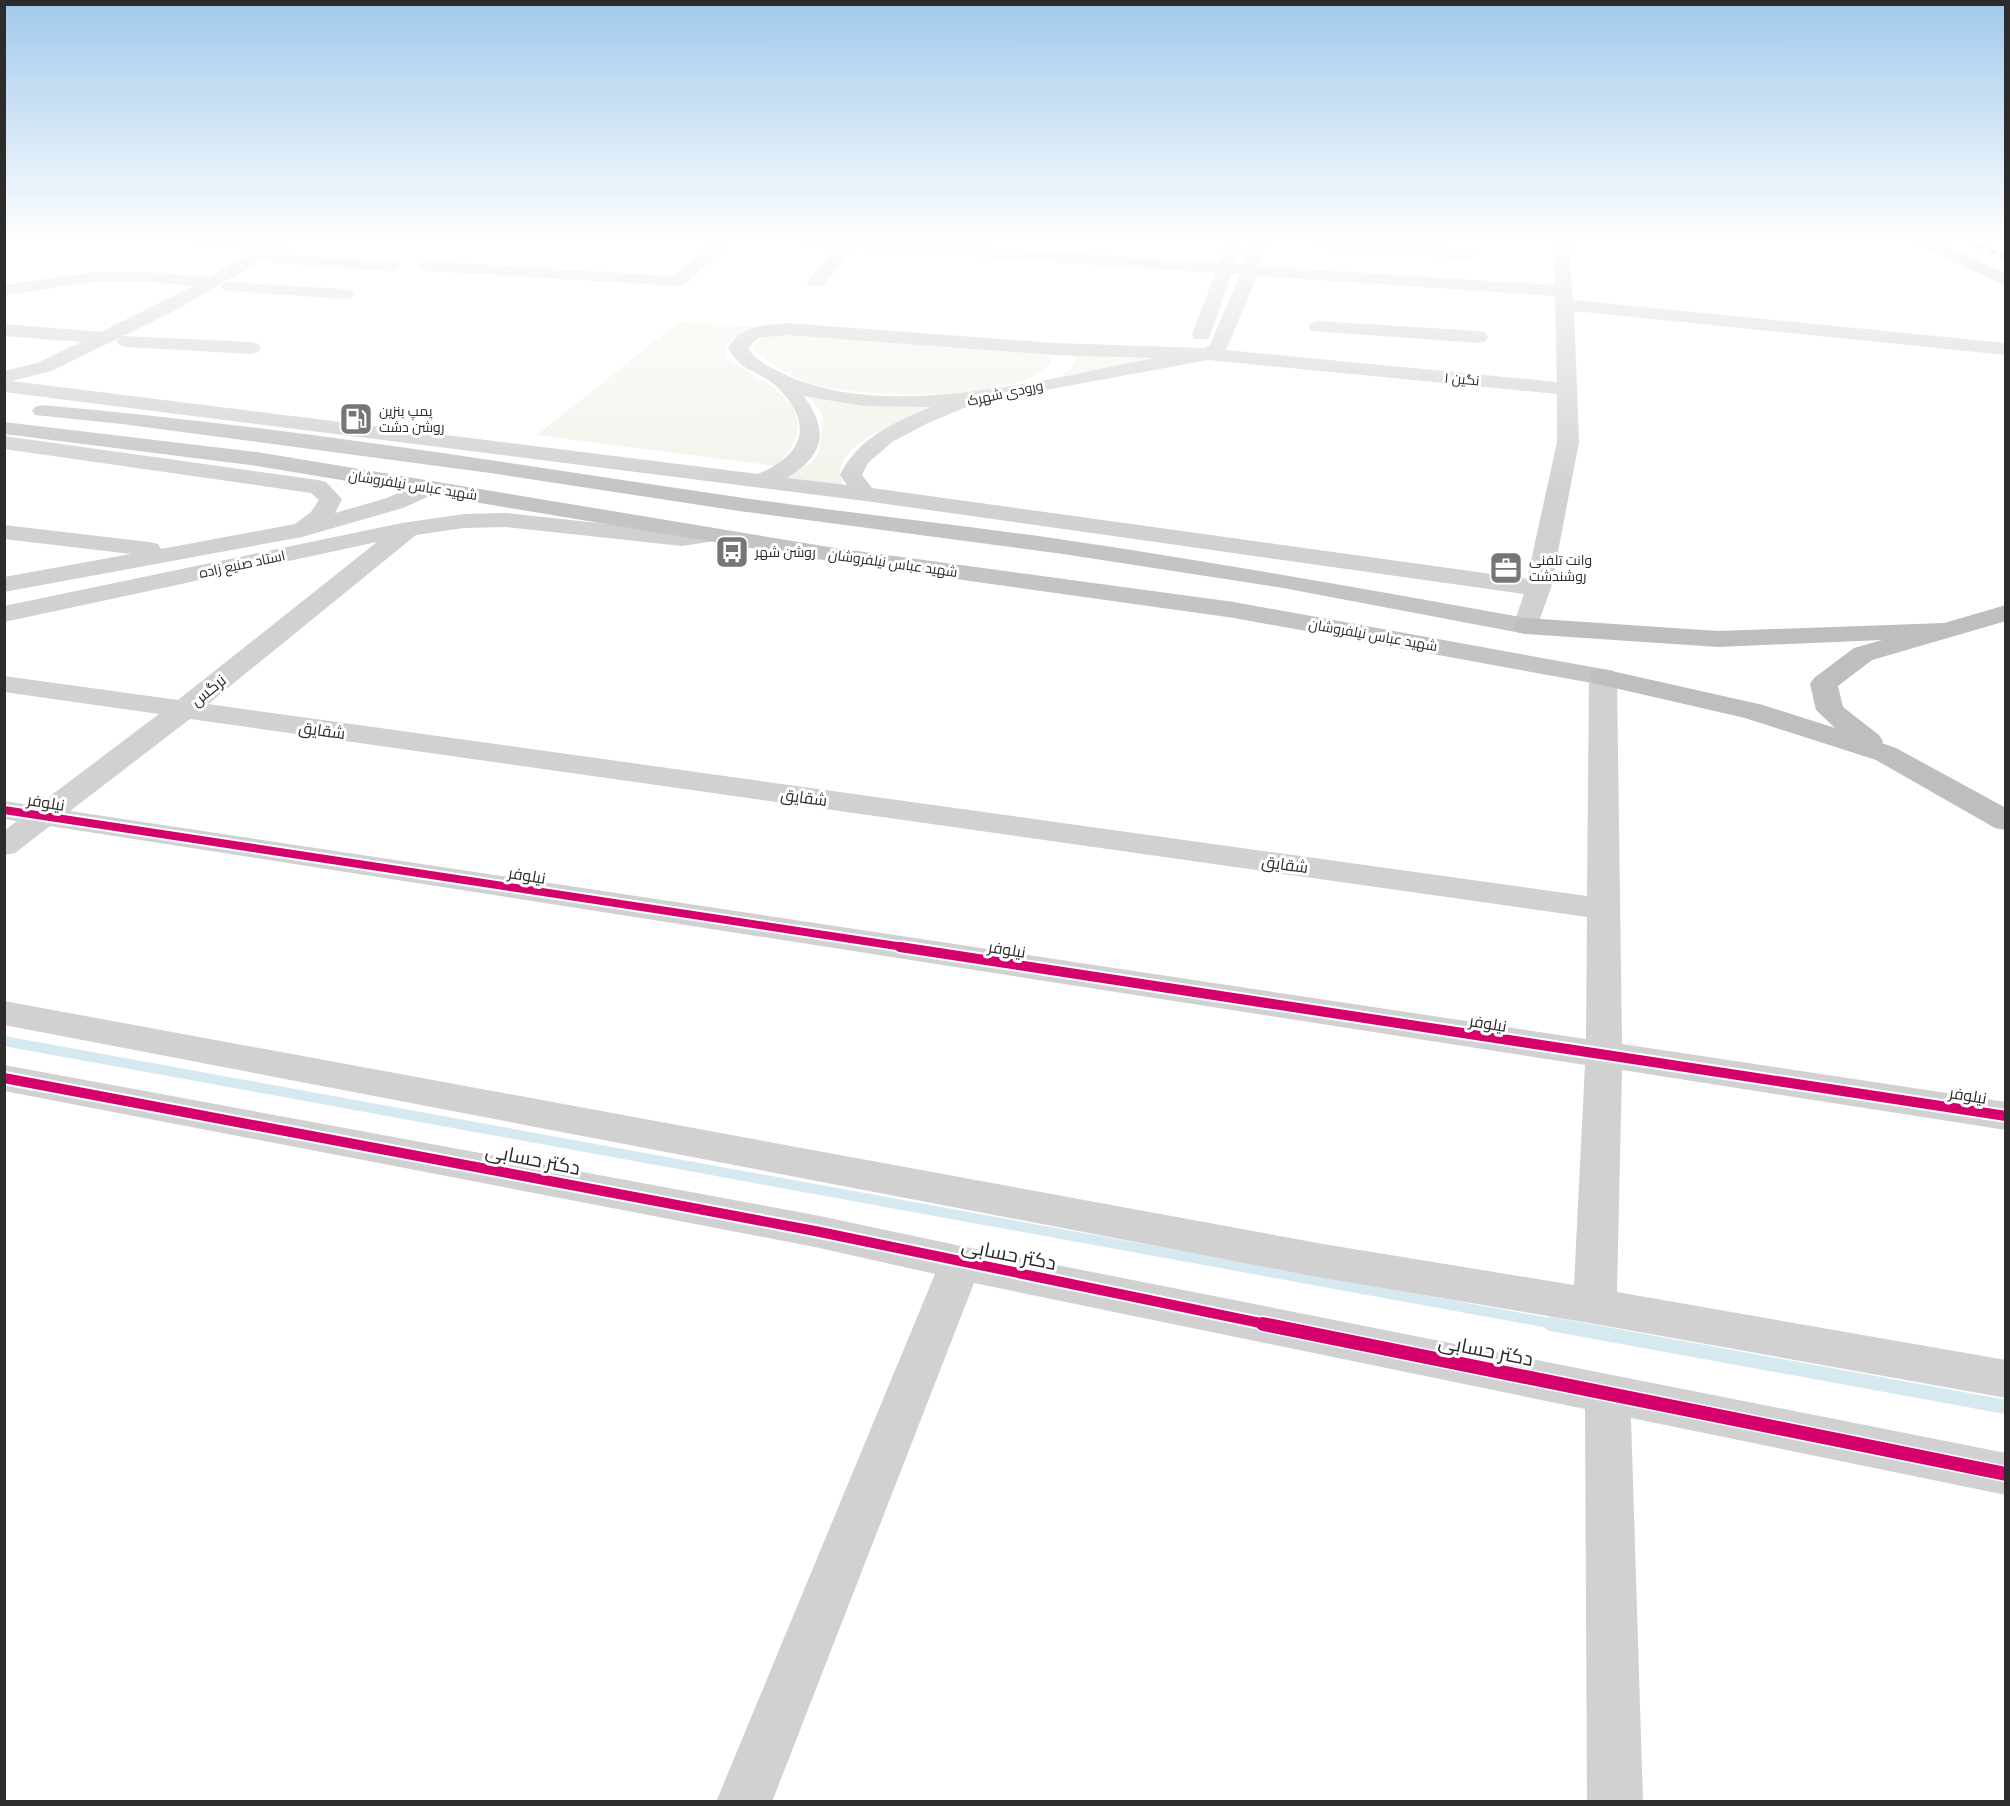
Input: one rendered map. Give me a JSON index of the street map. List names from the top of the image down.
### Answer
{
  "streets": {
    "main road": ["شهید عباس نیلفروشان"],
    "street": [
      "نگین ۱",
      "ورودی شهرک",
      "استاد صنیع زاده",
      "نرگس",
      "شقایق",
      "نیلوفر",
      "دکتر حسابی"
    ]
  },
  "crossings": [
    ["نگین ۱", "ورودی شهرک"],
    ["شهید عباس نیلفروشان", "استاد صنیع زاده"],
    ["استاد صنیع زاده", "نرگس"],
    ["نرگس", "شقایق"],
    ["نرگس", "نیلوفر"]
  ],
  "places": {
    "fuel station": ["پمپ بنزین روشن دشت"],
    "bus stop": ["روشن شهر"],
    "office": ["وانت تلفنی روشندشت"]
  }
}
